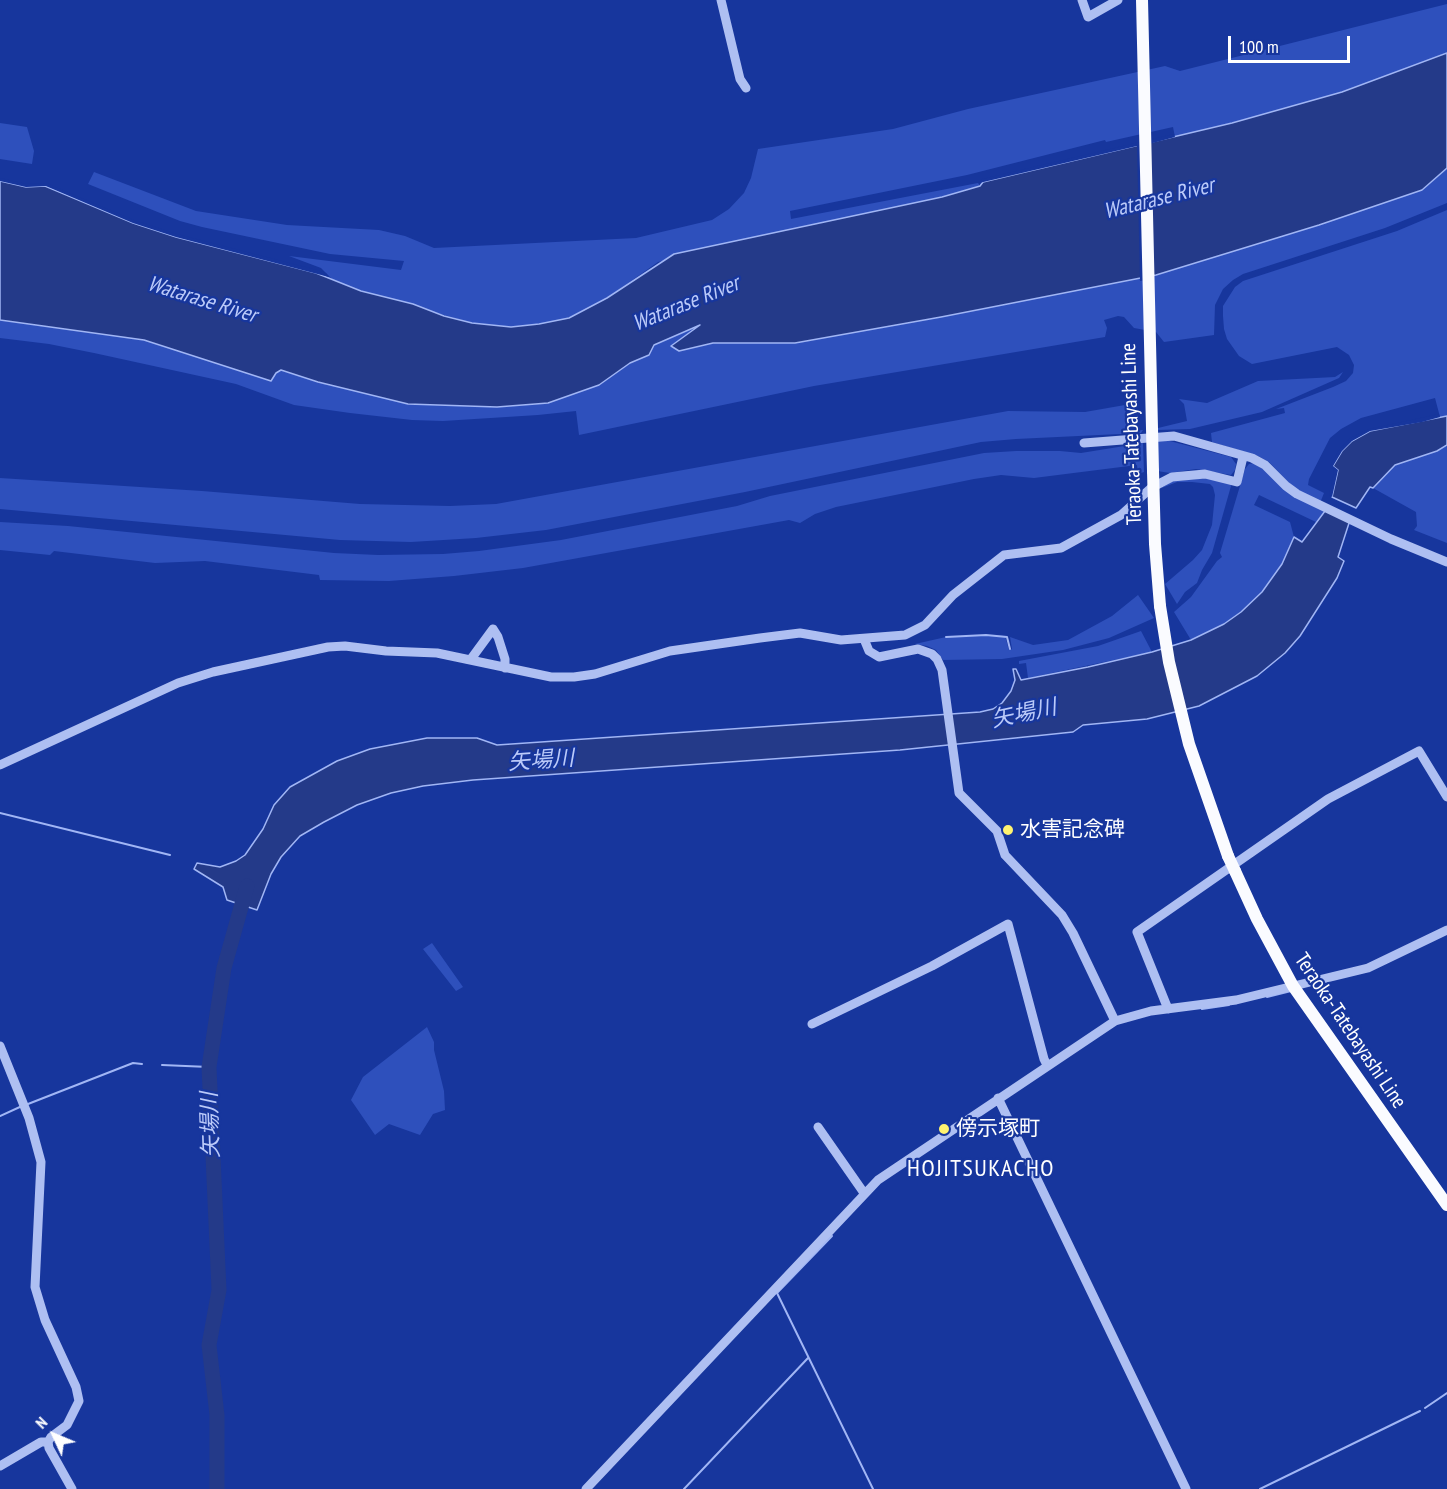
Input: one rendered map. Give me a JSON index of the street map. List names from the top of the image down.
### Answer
{
  "streets": {
    "main road": ["Teraoka-Tatebayashi Line"]
  },
  "districts": ["HOJITSUKACHO"],
  "water": ["Watarase River", "矢場川"],
  "places": ["水害記念碑", "傍示塚町"],
  "scale_bar": "100 m",
  "north": "top left"
}
